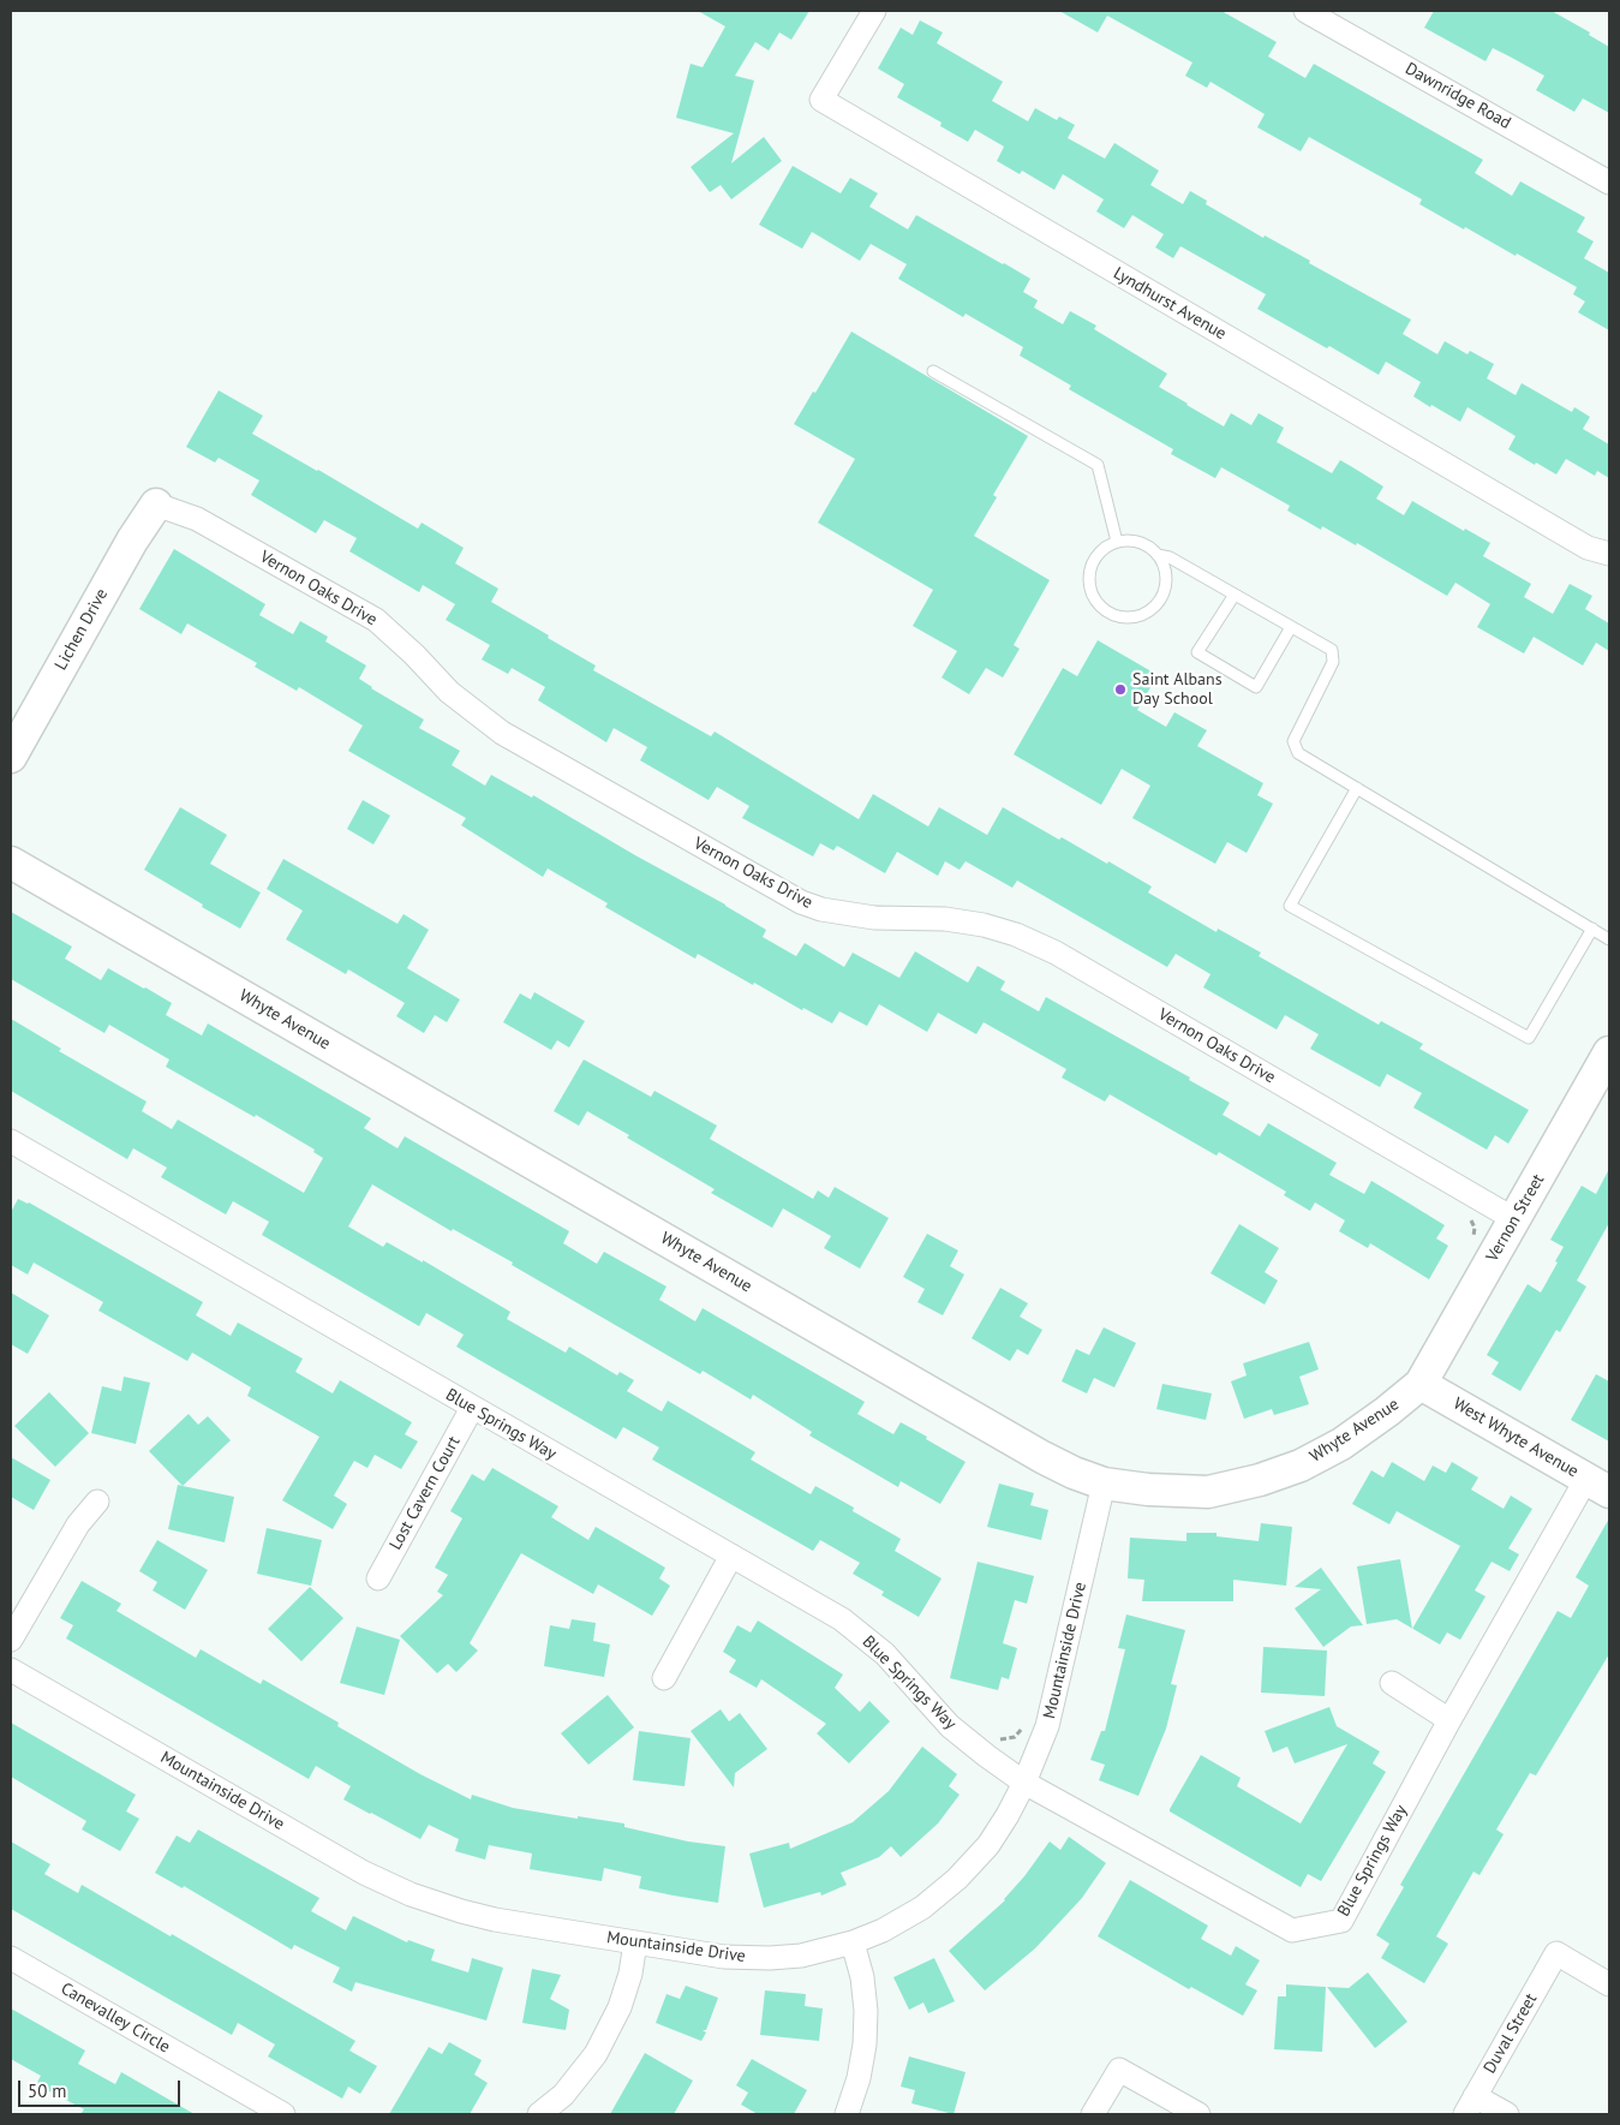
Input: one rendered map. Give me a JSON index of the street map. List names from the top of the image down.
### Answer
{
  "streets": {
    "street": [
      "Dawnridge Road",
      "Lyndhurst Avenue",
      "Vernon Oaks Drive",
      "Lichen Drive",
      "Whyte Avenue",
      "Vernon Street",
      "Blue Springs Way",
      "West Whyte Avenue",
      "Lost Cavern Court",
      "Mountainside Drive",
      "Canevalley Circle",
      "Duval Street"
    ]
  },
  "crossings": [
    ["Vernon Oaks Drive", "Lichen Drive"],
    ["Vernon Oaks Drive", "Vernon Street"],
    ["Whyte Avenue", "Vernon Street"],
    ["Whyte Avenue", "West Whyte Avenue"],
    ["Whyte Avenue", "Mountainside Drive"],
    ["Vernon Street", "West Whyte Avenue"],
    ["Blue Springs Way", "West Whyte Avenue"],
    ["Blue Springs Way", "Lost Cavern Court"],
    ["Blue Springs Way", "Mountainside Drive"]
  ],
  "places": ["Saint Albans Day School"],
  "scale_bar": "50 m"
}
